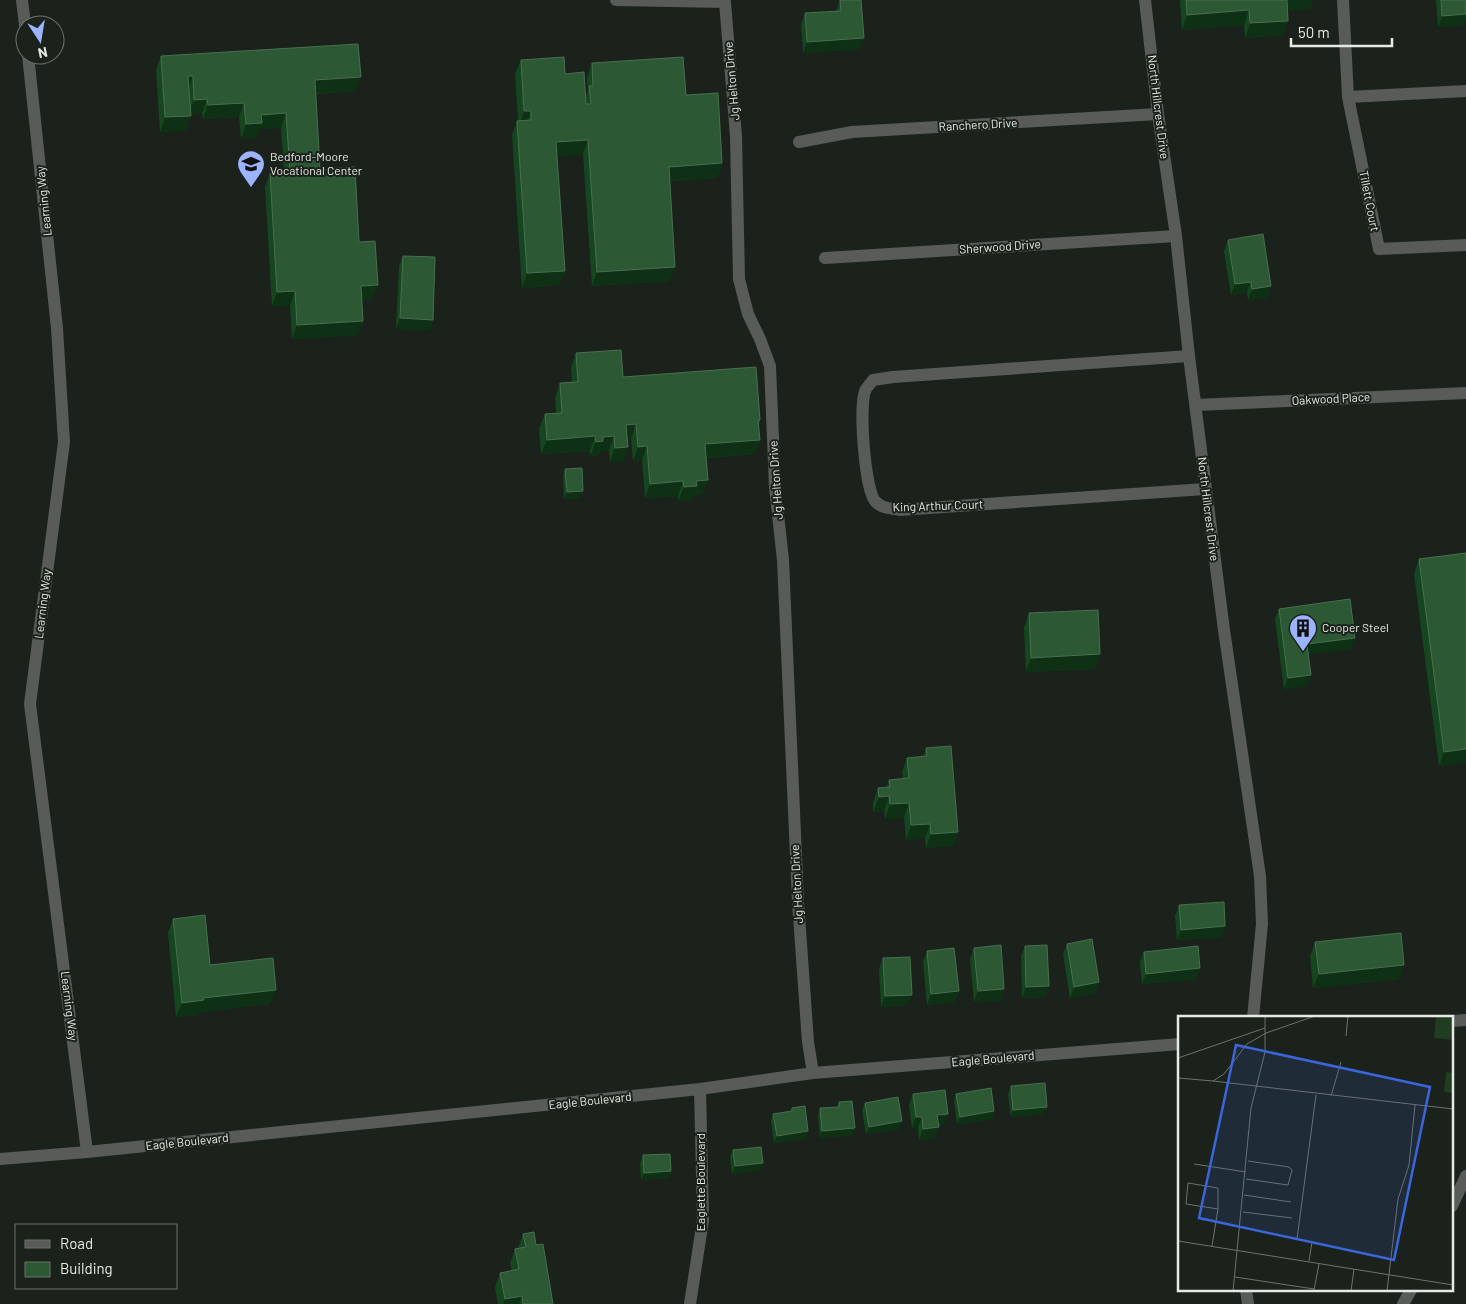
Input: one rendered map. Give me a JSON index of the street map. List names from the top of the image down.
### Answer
{
  "streets": {
    "street": [
      "Jg Helton Drive",
      "North Hillcrest Drive",
      "Ranchero Drive",
      "Learning Way",
      "Tillett Court",
      "Sherwood Drive",
      "Oakwood Place",
      "King Arthur Court",
      "Eagle Boulevard",
      "Eaglette Boulevard"
    ]
  },
  "crossings": [
    ["Jg Helton Drive", "Eagle Boulevard"],
    ["North Hillcrest Drive", "Ranchero Drive"],
    ["North Hillcrest Drive", "Sherwood Drive"],
    ["North Hillcrest Drive", "Oakwood Place"],
    ["North Hillcrest Drive", "King Arthur Court"],
    ["Learning Way", "Eagle Boulevard"],
    ["Eagle Boulevard", "Eaglette Boulevard"]
  ],
  "places": {
    "school or university": ["Bedford-Moore Vocational Center"],
    "building": ["Cooper Steel"]
  },
  "legend": ["Road", "Building"],
  "scale_bar": "50 m",
  "north": "bottom"
}
